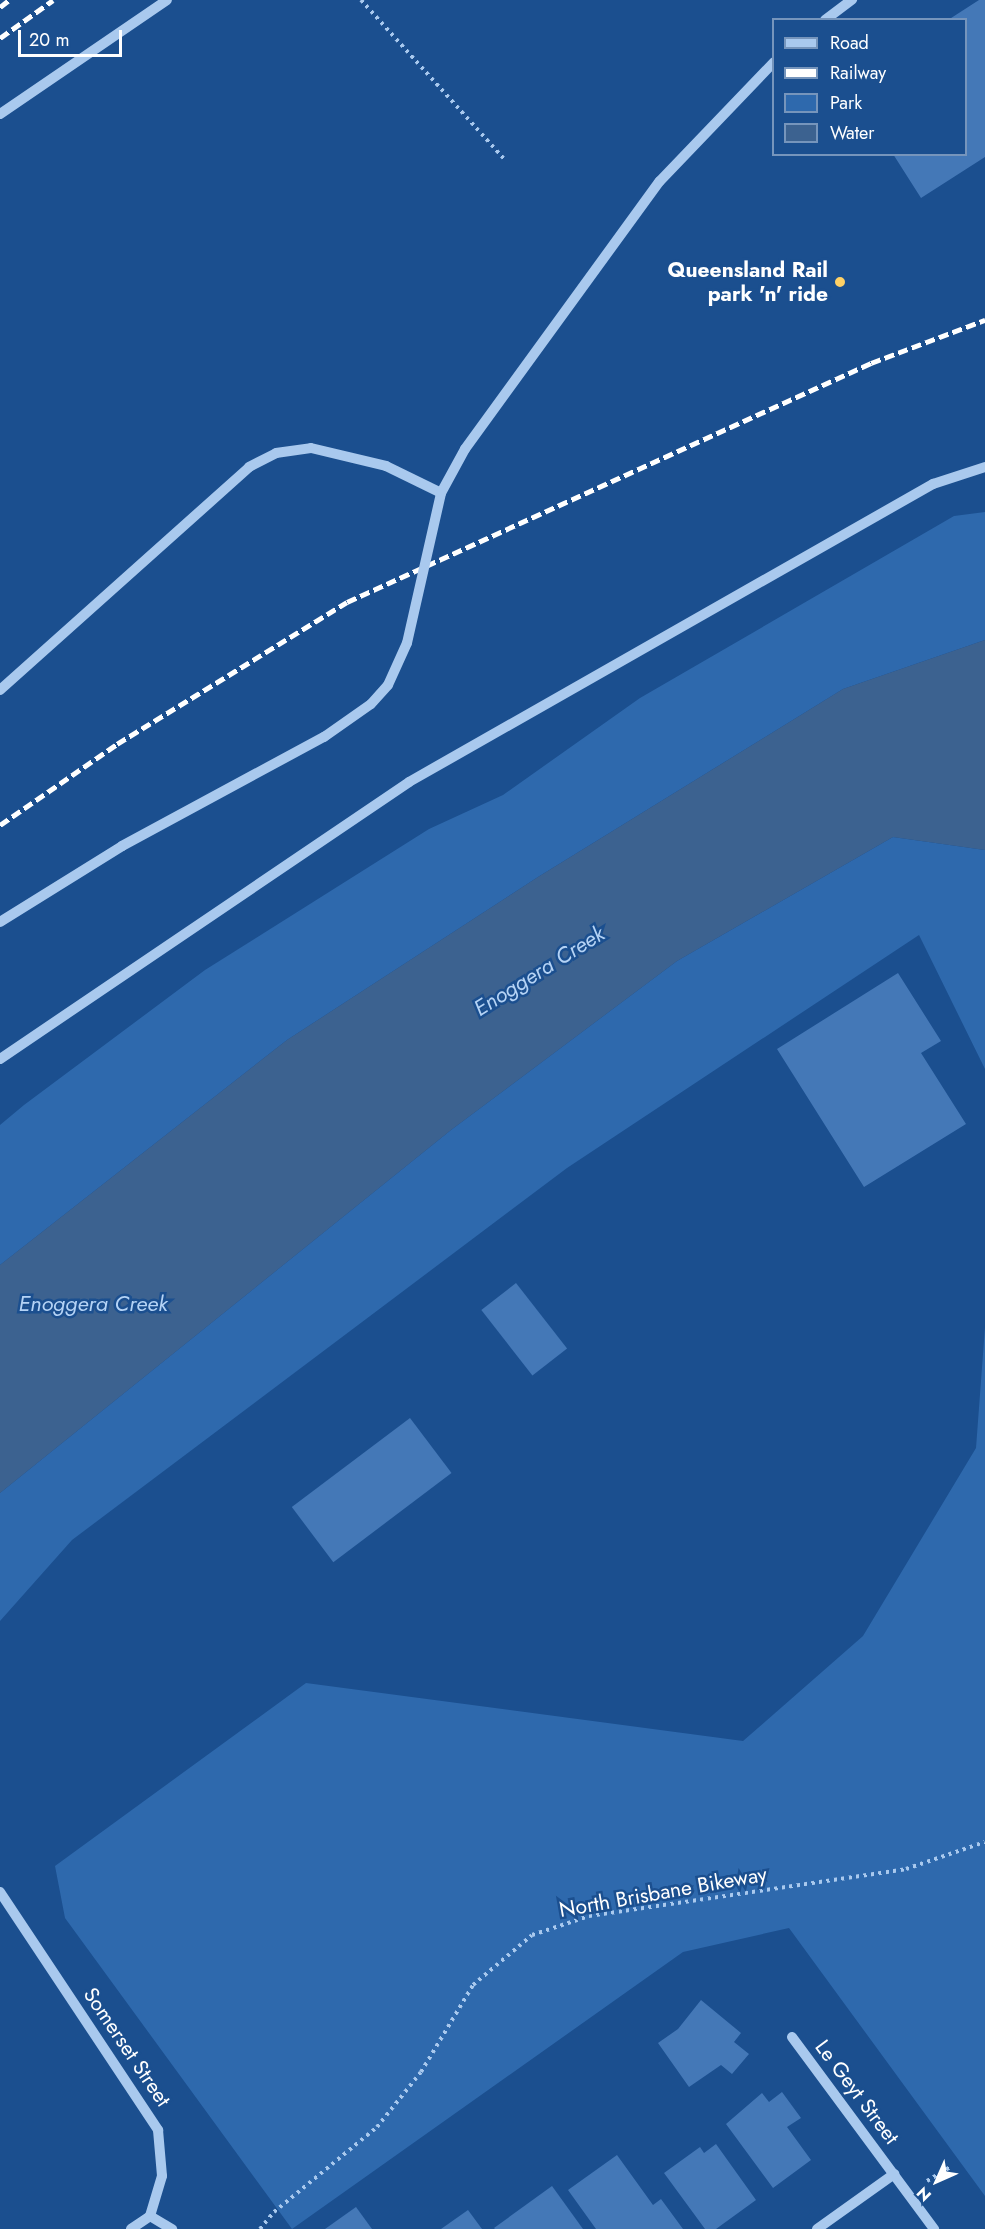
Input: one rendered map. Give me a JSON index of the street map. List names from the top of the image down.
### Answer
{
  "streets": {
    "street": ["Somerset Street", "Le Geyt Street"],
    "path": ["North Brisbane Bikeway"]
  },
  "water": ["Enoggera Creek"],
  "places": ["Queensland Rail park 'n' ride"],
  "legend": [
    "Road",
    "Railway",
    "Park",
    "Water"
  ],
  "scale_bar": "20 m",
  "north": "bottom left"
}
